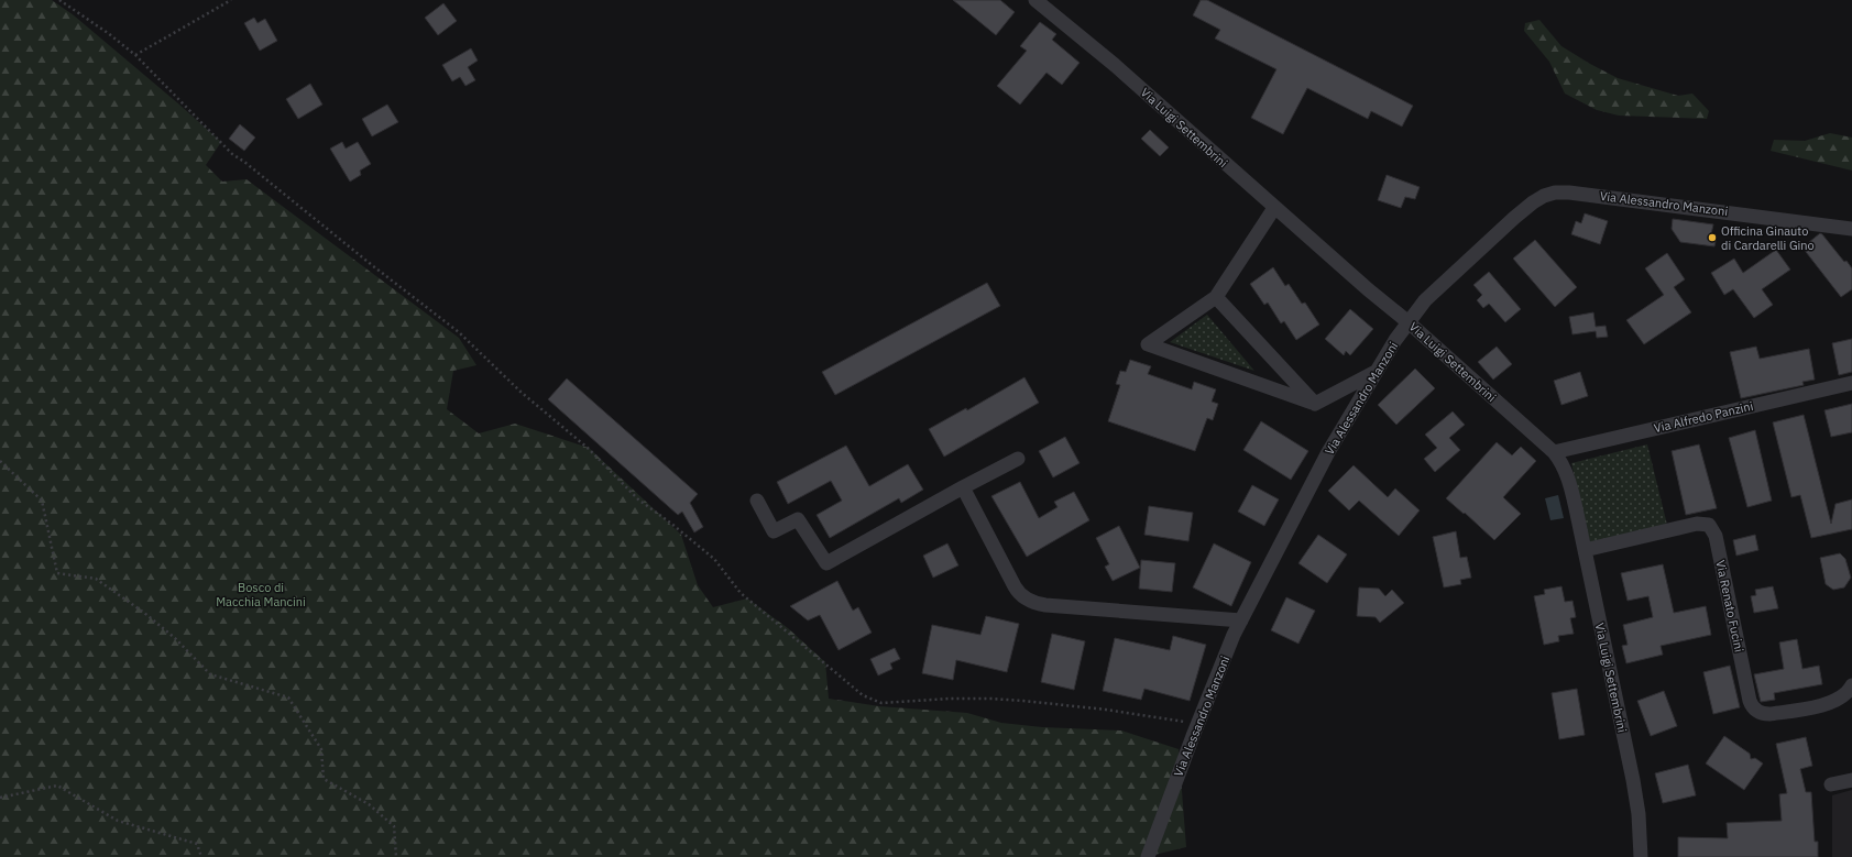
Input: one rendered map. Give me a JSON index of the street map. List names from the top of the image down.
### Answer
{
  "streets": {
    "street": [
      "Via Luigi Settembrini",
      "Via Alessandro Manzoni",
      "Via Alfredo Panzini",
      "Via Renato Fucini"
    ]
  },
  "crossings": [
    ["Via Luigi Settembrini", "Via Alessandro Manzoni"],
    ["Via Luigi Settembrini", "Via Alfredo Panzini"],
    ["Via Luigi Settembrini", "Via Renato Fucini"]
  ],
  "parks": ["Bosco di Macchia Mancini"],
  "places": ["Officina Ginauto di Cardarelli Gino"]
}
